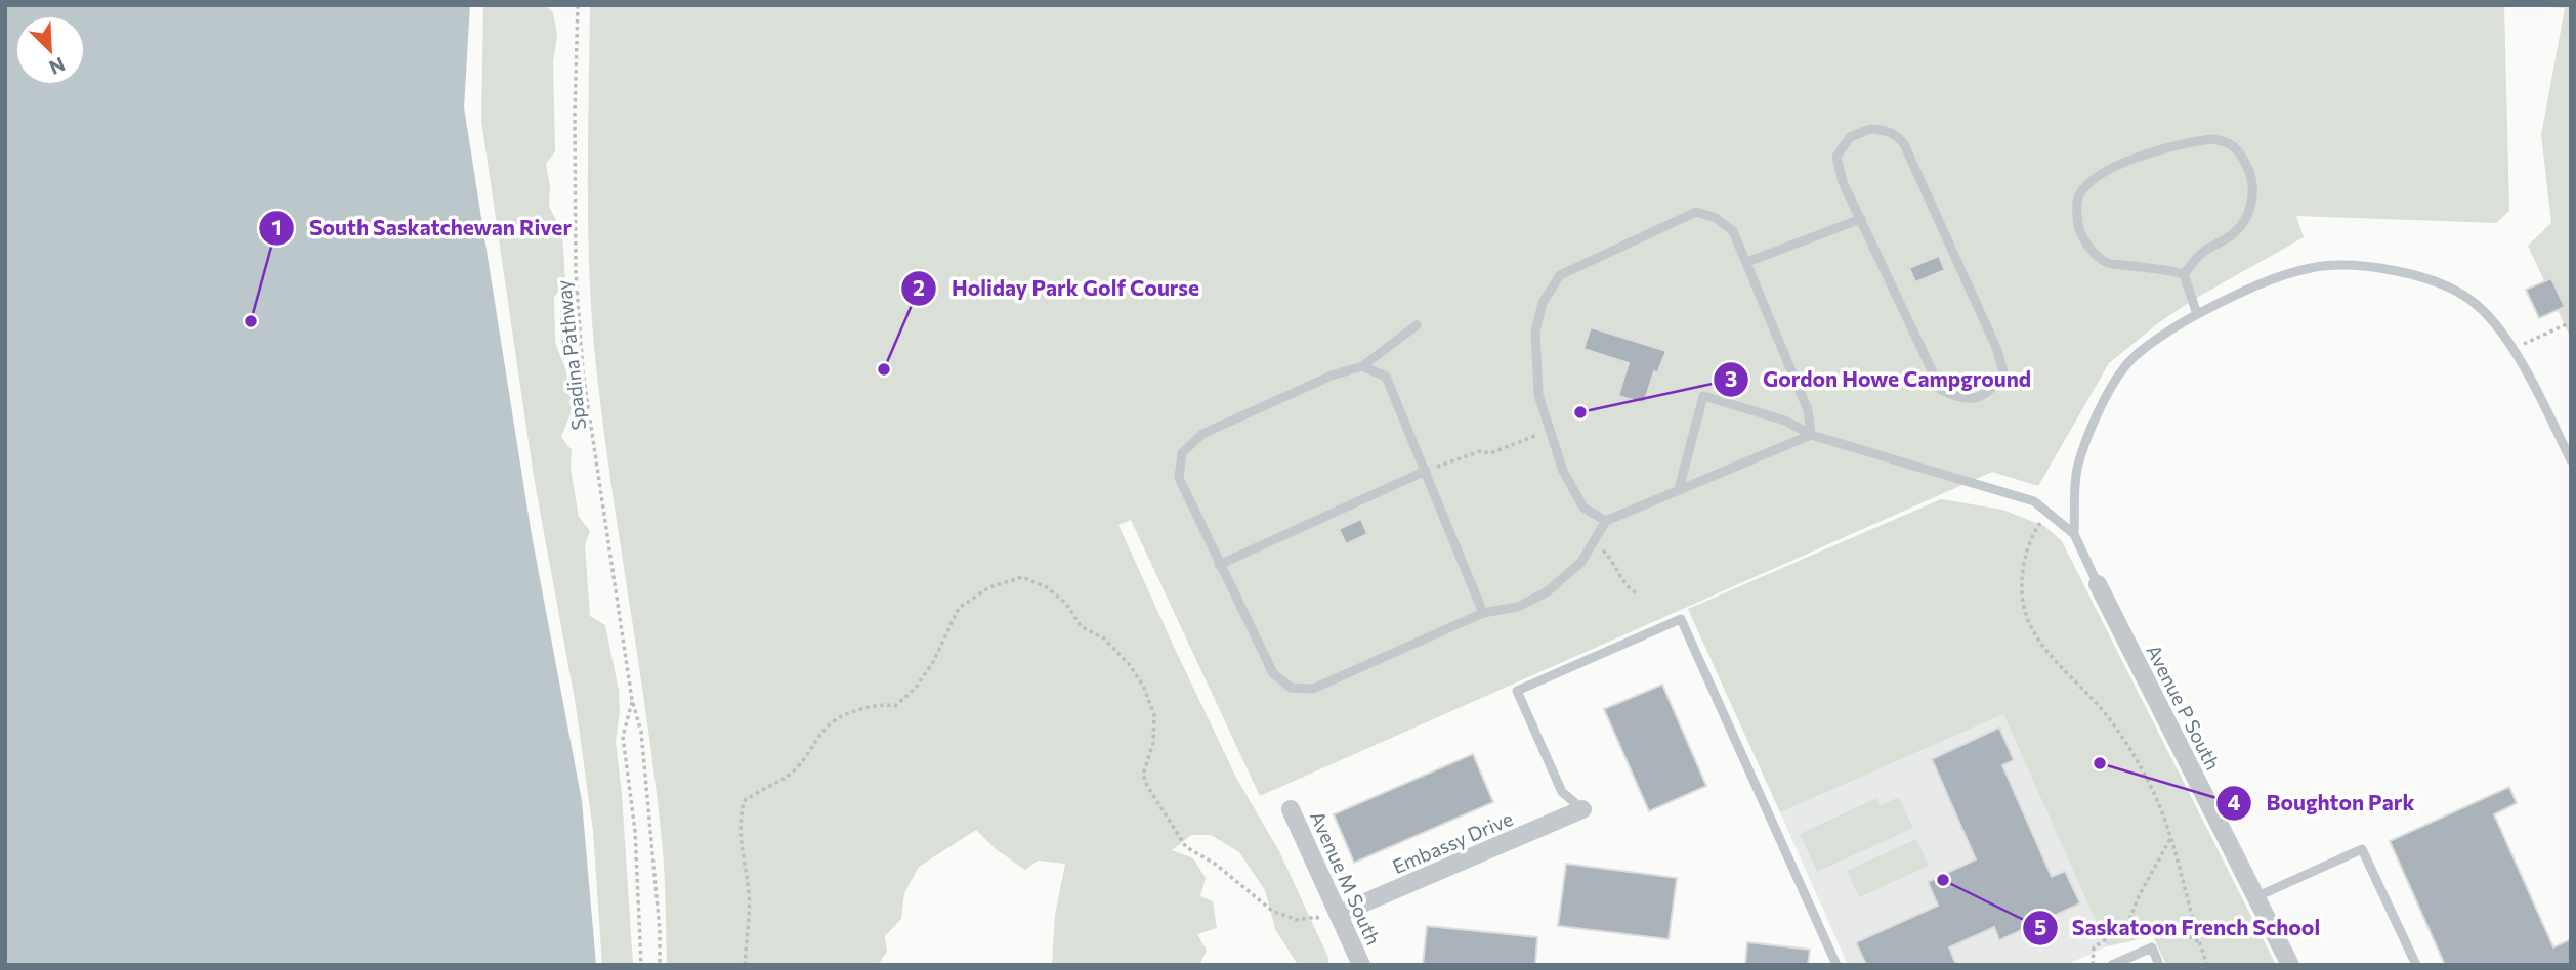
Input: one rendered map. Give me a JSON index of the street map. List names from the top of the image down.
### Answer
{
  "streets": {
    "street": ["Avenue P South", "Embassy Drive", "Avenue M South"],
    "path": ["Spadina Pathway"]
  },
  "crossings": [
    ["Embassy Drive", "Avenue M South"]
  ],
  "places": [
    "South Saskatchewan River",
    "Holiday Park Golf Course",
    "Gordon Howe Campground",
    "Boughton Park",
    "Saskatoon French School"
  ],
  "north": "bottom right"
}
